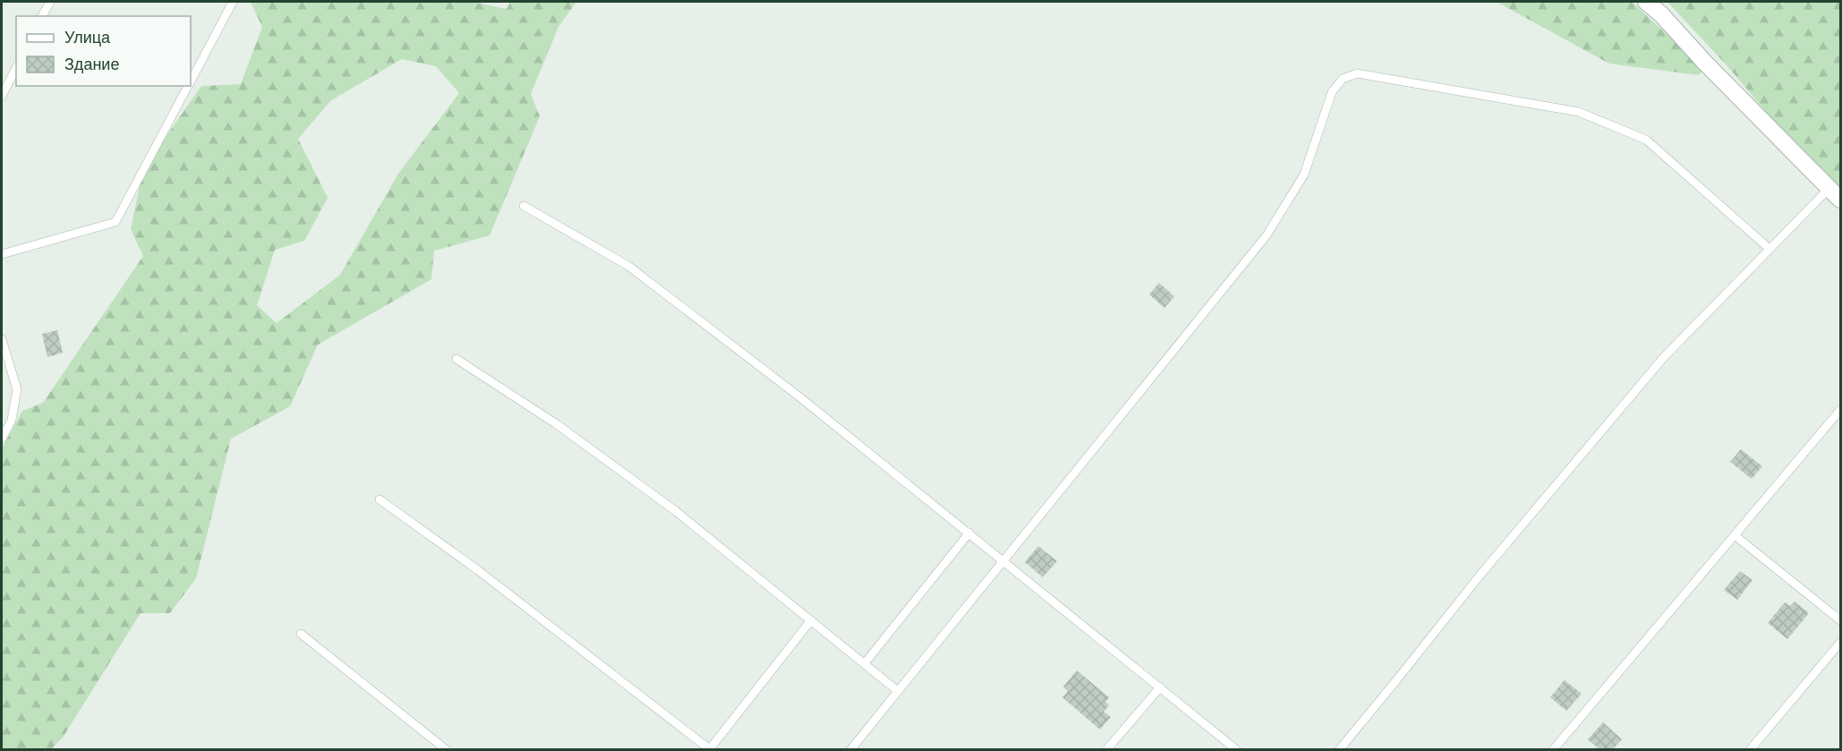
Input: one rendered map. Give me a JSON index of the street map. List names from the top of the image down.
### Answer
{
  "legend": ["Улица", "Здание"]
}
